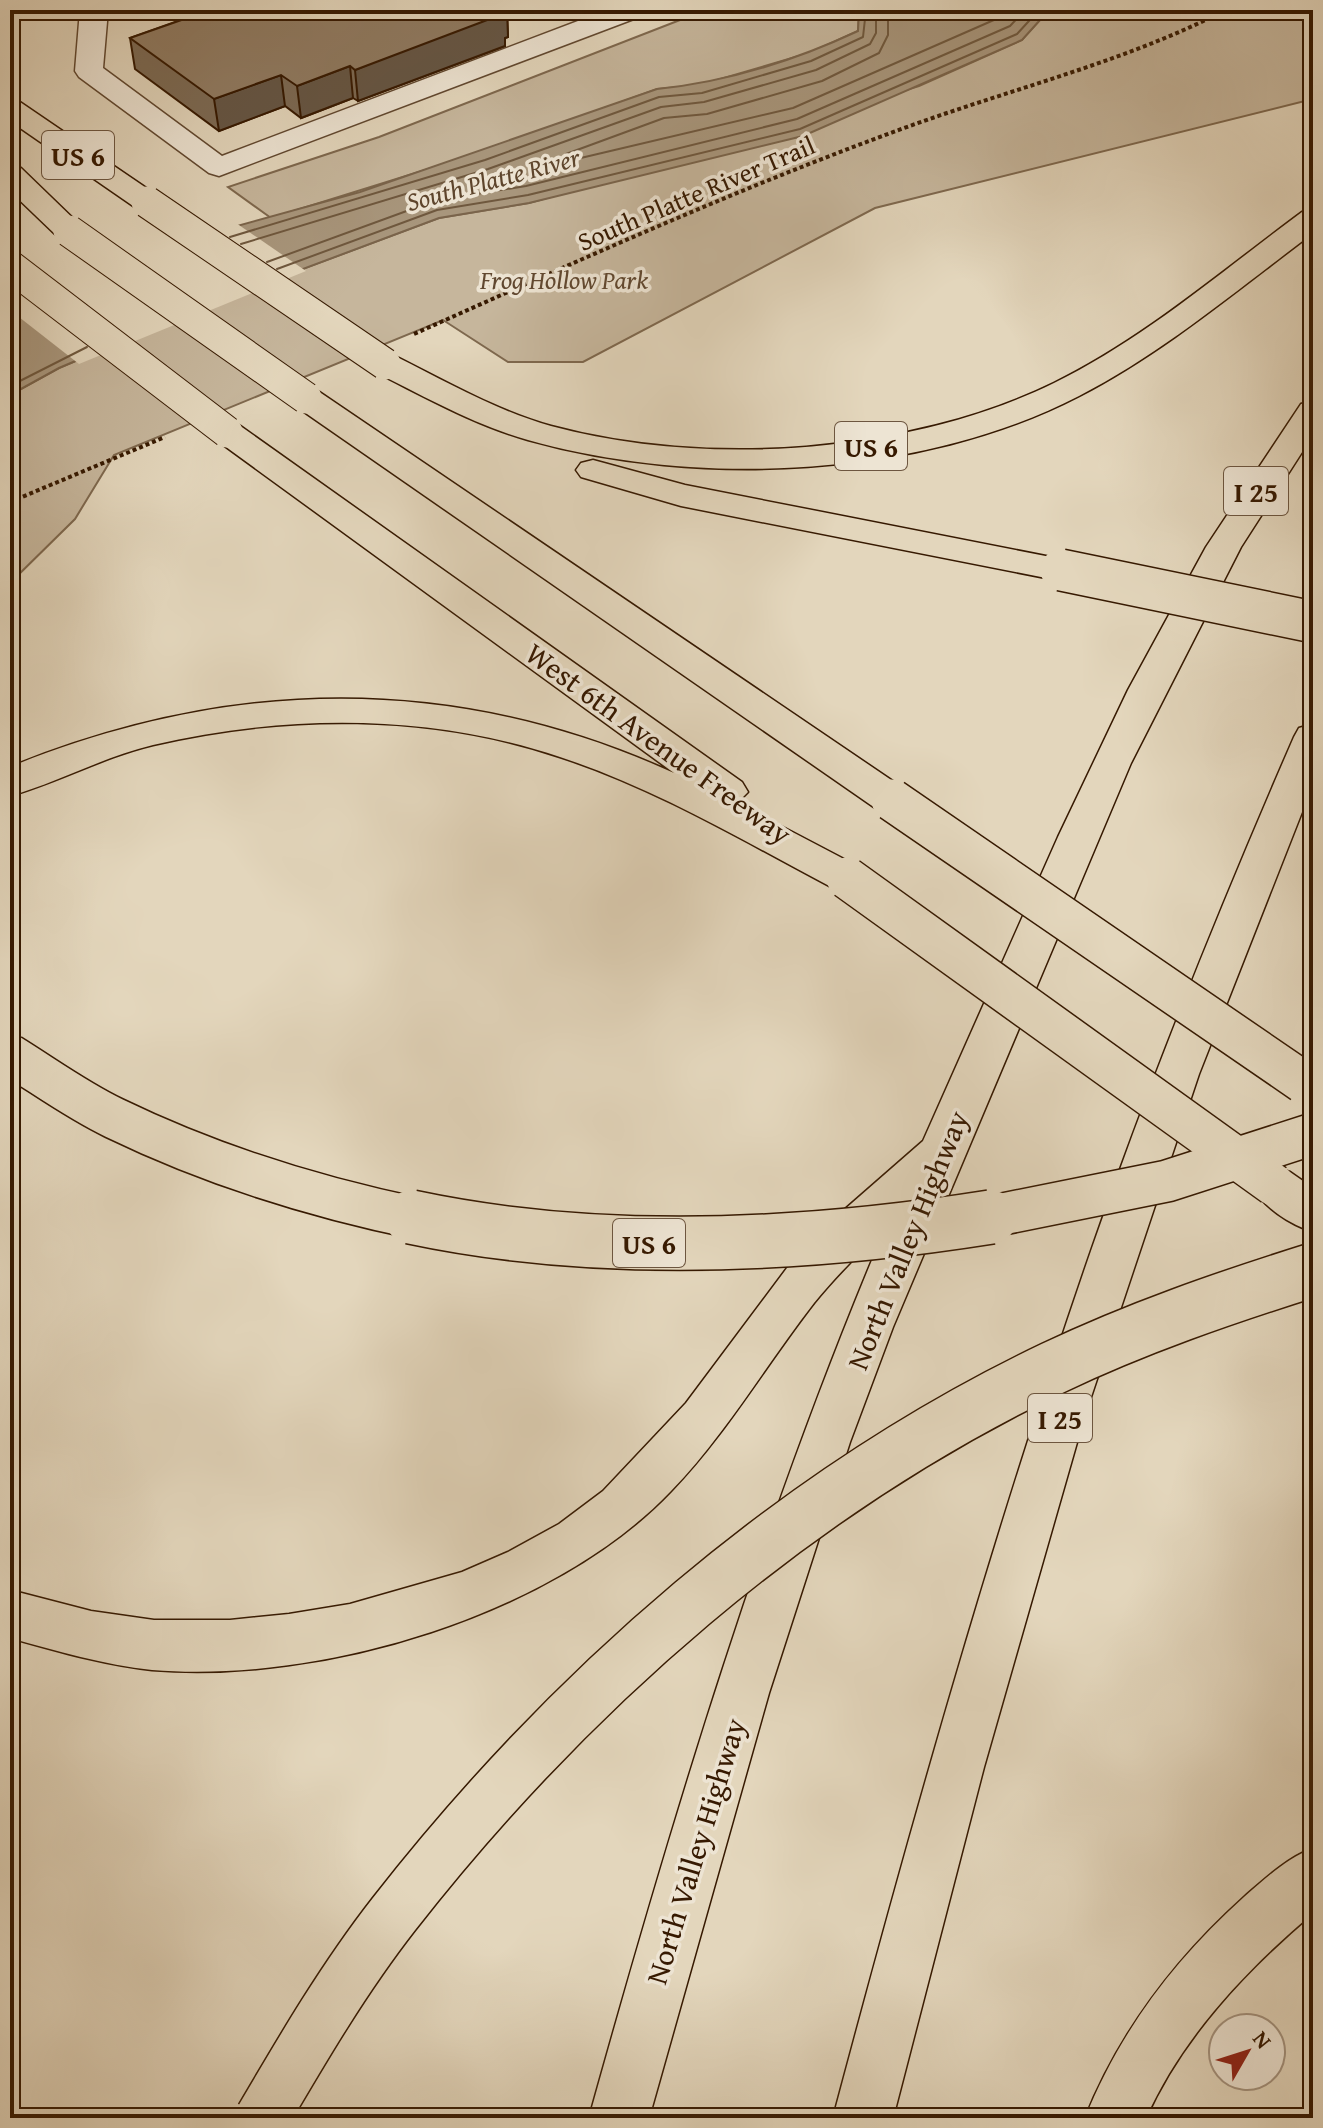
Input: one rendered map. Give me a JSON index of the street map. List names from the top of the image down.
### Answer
{
  "streets": {
    "highway": [
      "US 6",
      "I 25",
      "West 6th Avenue Freeway",
      "North Valley Highway"
    ],
    "path": ["South Platte River Trail"]
  },
  "water": ["South Platte River"],
  "parks": ["Frog Hollow Park"],
  "north": "top right"
}
